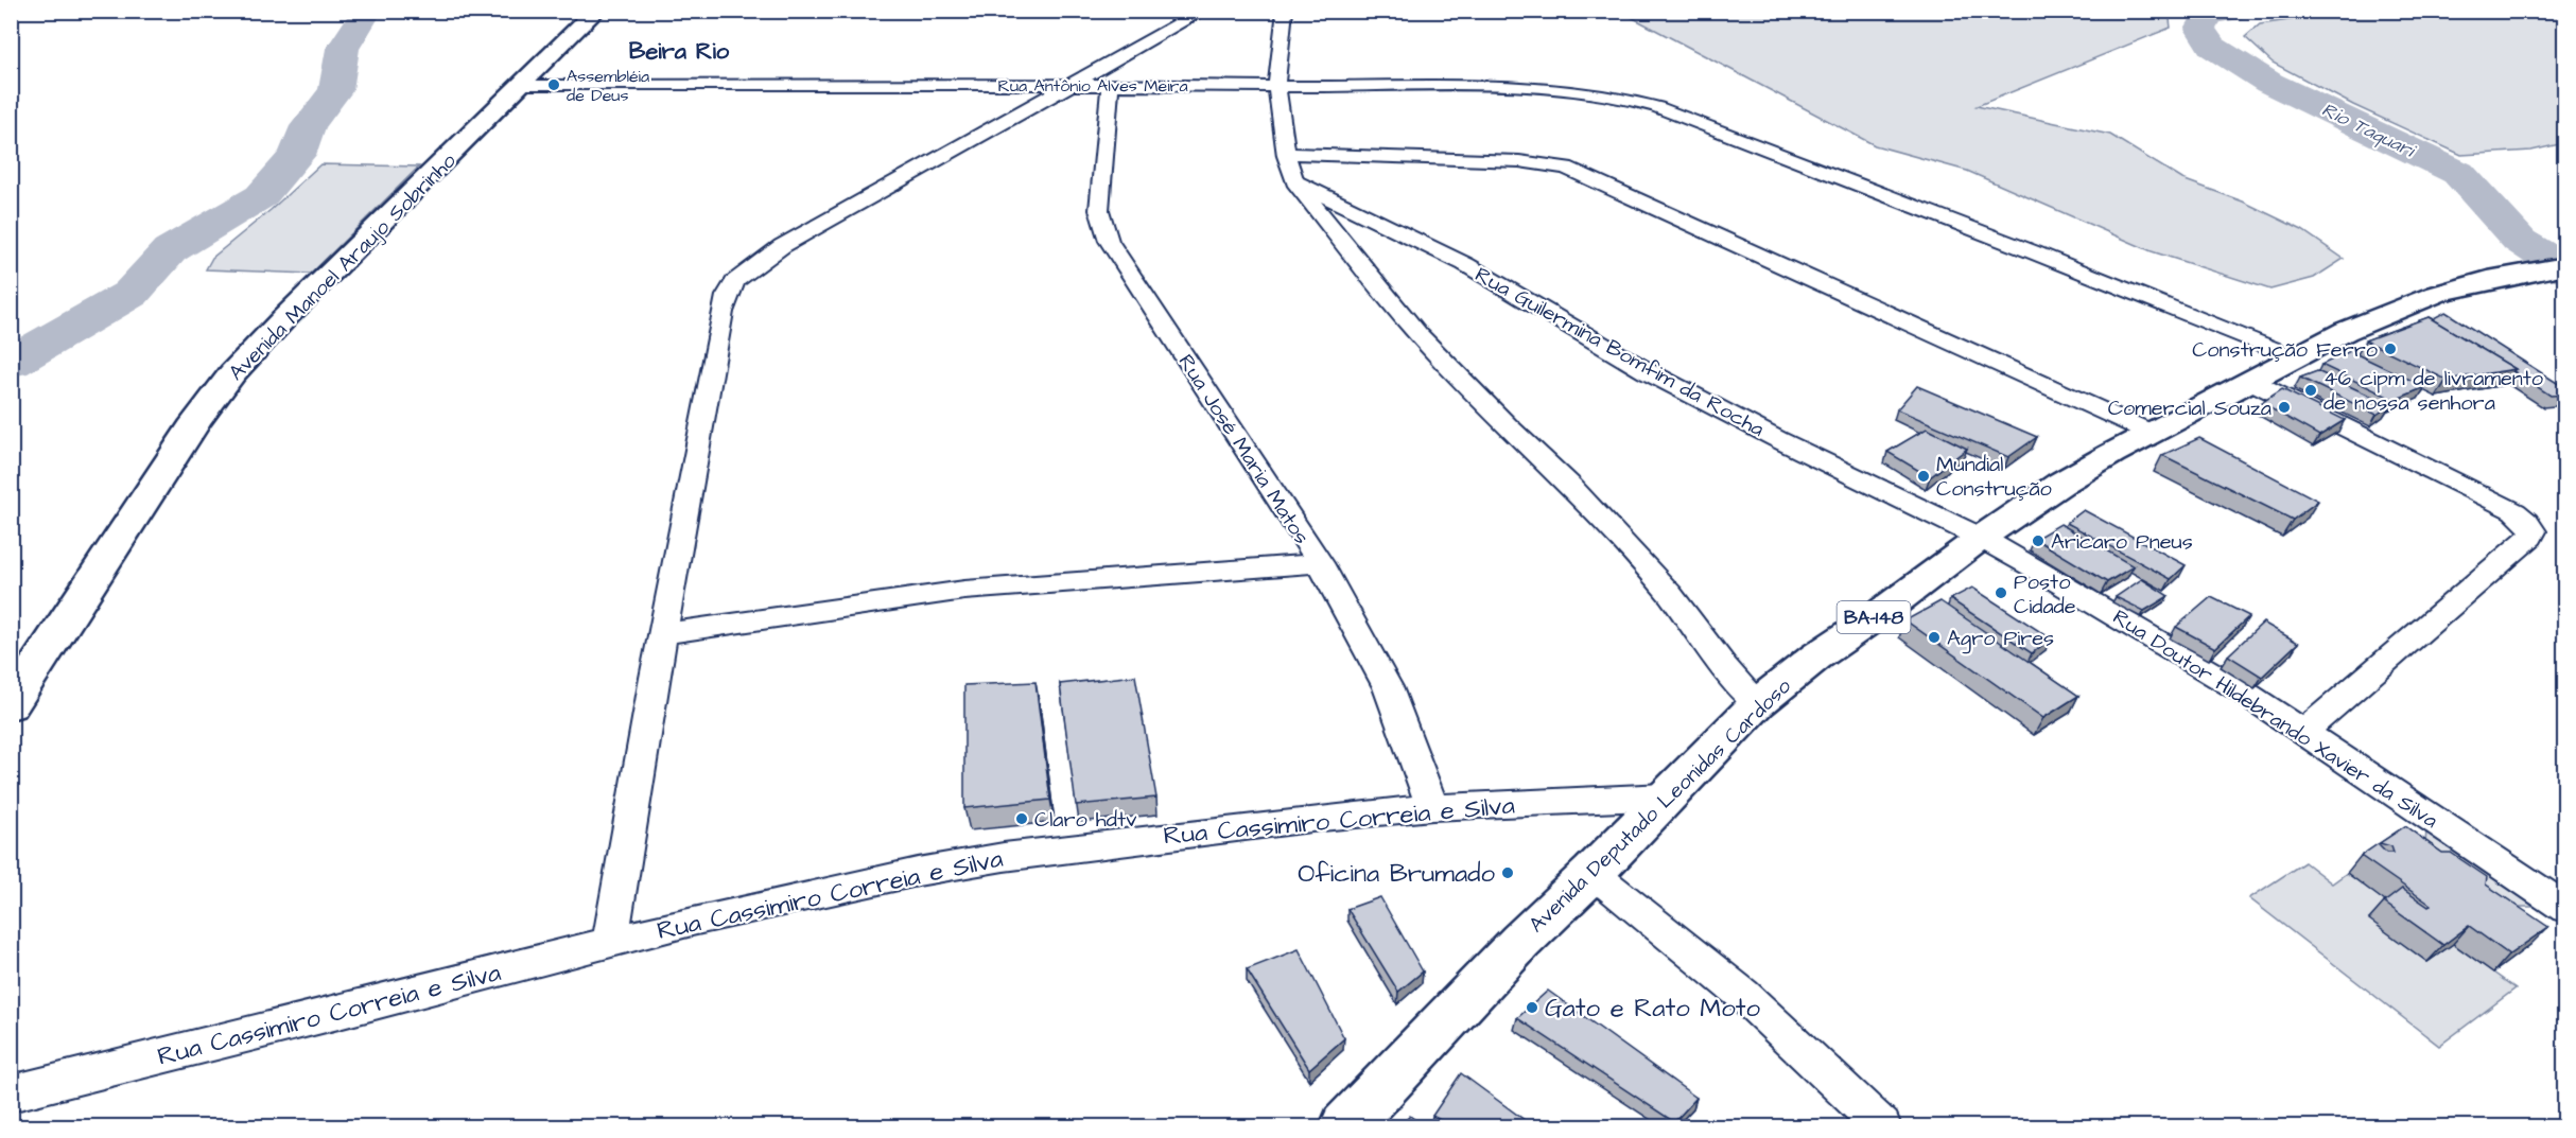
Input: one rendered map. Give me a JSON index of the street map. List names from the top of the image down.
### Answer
{
  "streets": {
    "main road": ["Avenida Manoel Araujo Sobrinho", "BA-148", "Avenida Deputado Leonidas Cardoso"],
    "street": [
      "Rua Antônio Alves Meira",
      "Rua Guilermina Bomfim da Rocha",
      "Rua José Maria Matos",
      "Rua Doutor Hildebrando Xavier da Silva",
      "Rua Cassimiro Correia e Silva"
    ]
  },
  "crossings": [
    ["Rua Antônio Alves Meira", "Avenida Manoel Araujo Sobrinho"],
    ["Rua Antônio Alves Meira", "Rua José Maria Matos"],
    ["Rua Antônio Alves Meira", "Avenida Deputado Leonidas Cardoso"],
    ["Rua Guilermina Bomfim da Rocha", "Rua Doutor Hildebrando Xavier da Silva"],
    ["Rua Guilermina Bomfim da Rocha", "Avenida Deputado Leonidas Cardoso"],
    ["Rua José Maria Matos", "Rua Cassimiro Correia e Silva"],
    ["Rua Doutor Hildebrando Xavier da Silva", "Avenida Deputado Leonidas Cardoso"],
    ["Avenida Deputado Leonidas Cardoso", "Rua Cassimiro Correia e Silva"]
  ],
  "districts": ["Beira Rio"],
  "water": ["Rio Taquari"],
  "places": [
    "Assembléia de Deus",
    "Construção Ferro",
    "46 cipm de livramento de nossa senhora",
    "Comercial Souza",
    "Mundial Construção",
    "Aricaro Pneus",
    "Posto Cidade",
    "Agro Pires",
    "Claro hdtv",
    "Oficina Brumado",
    "Gato e Rato Moto"
  ]
}
